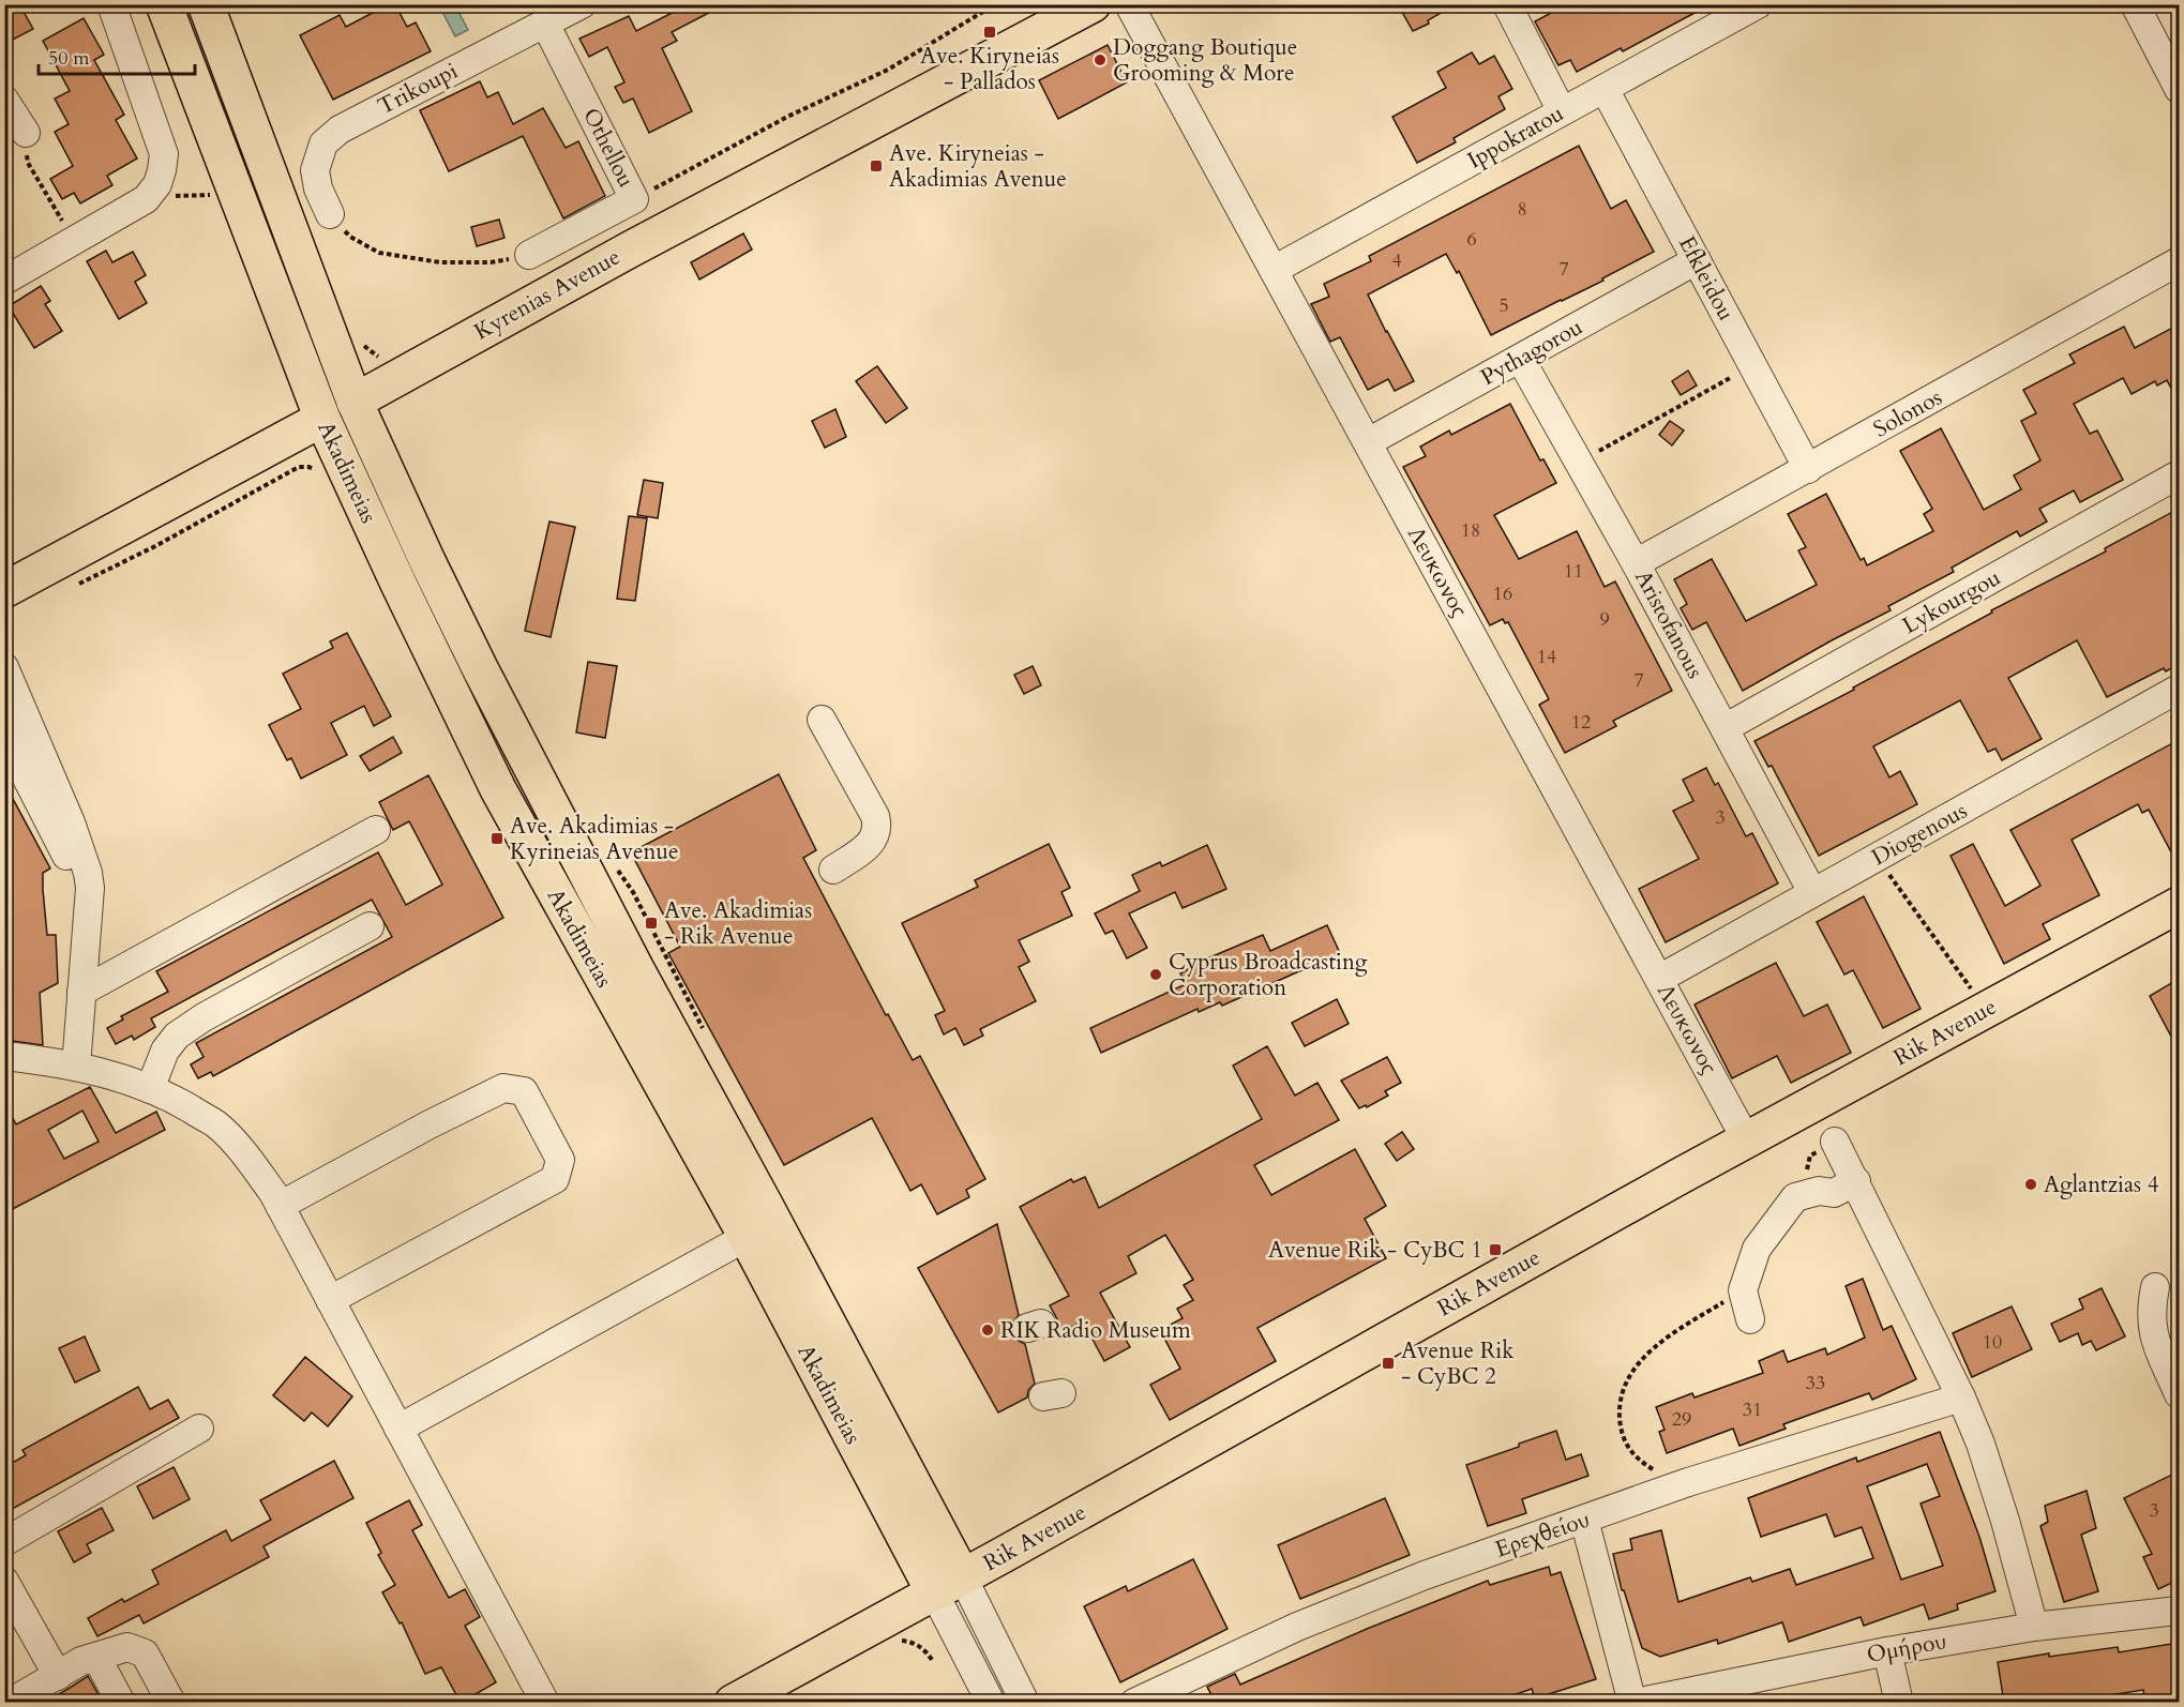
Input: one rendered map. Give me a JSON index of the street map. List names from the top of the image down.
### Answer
{
  "streets": {
    "main road": ["Kyrenias Avenue", "Akadimeias", "Rik Avenue"],
    "street": [
      "Trikoupi",
      "Ippokratou",
      "Othellou",
      "Efkleidou",
      "Pythagorou",
      "Solonos",
      "Λευκωνος",
      "Lykourgou",
      "Aristofanous",
      "Diogenous",
      "Ερεχθείου",
      "Ομήρου"
    ]
  },
  "crossings": [
    ["Trikoupi", "Othellou"],
    ["Ippokratou", "Efkleidou"],
    ["Ippokratou", "Λευκωνος"],
    ["Efkleidou", "Pythagorou"],
    ["Efkleidou", "Solonos"],
    ["Kyrenias Avenue", "Akadimeias"],
    ["Pythagorou", "Λευκωνος"],
    ["Pythagorou", "Aristofanous"],
    ["Solonos", "Aristofanous"],
    ["Akadimeias", "Rik Avenue"],
    ["Λευκωνος", "Diogenous"],
    ["Λευκωνος", "Rik Avenue"],
    ["Lykourgou", "Aristofanous"],
    ["Aristofanous", "Diogenous"]
  ],
  "places": {
    "transit": [
      "Ave. Kiryneias - Pallados",
      "Ave. Kiryneias - Akadimias Avenue",
      "Ave. Akadimias - Kyrineias Avenue",
      "Ave. Akadimias - Rik Avenue",
      "Avenue Rik - CyBC 1",
      "Avenue Rik - CyBC 2"
    ],
    "other": [
      "Doggang Boutique Grooming & More",
      "Cyprus Broadcasting Corporation",
      "Aglantzias 4",
      "RIK Radio Museum"
    ]
  },
  "house_numbers": [
    "8",
    "6",
    "4",
    "7",
    "5",
    "18",
    "11",
    "16",
    "9",
    "14",
    "7",
    "12",
    "3",
    "10",
    "33",
    "31",
    "29",
    "3"
  ],
  "scale_bar": "50 m"
}
